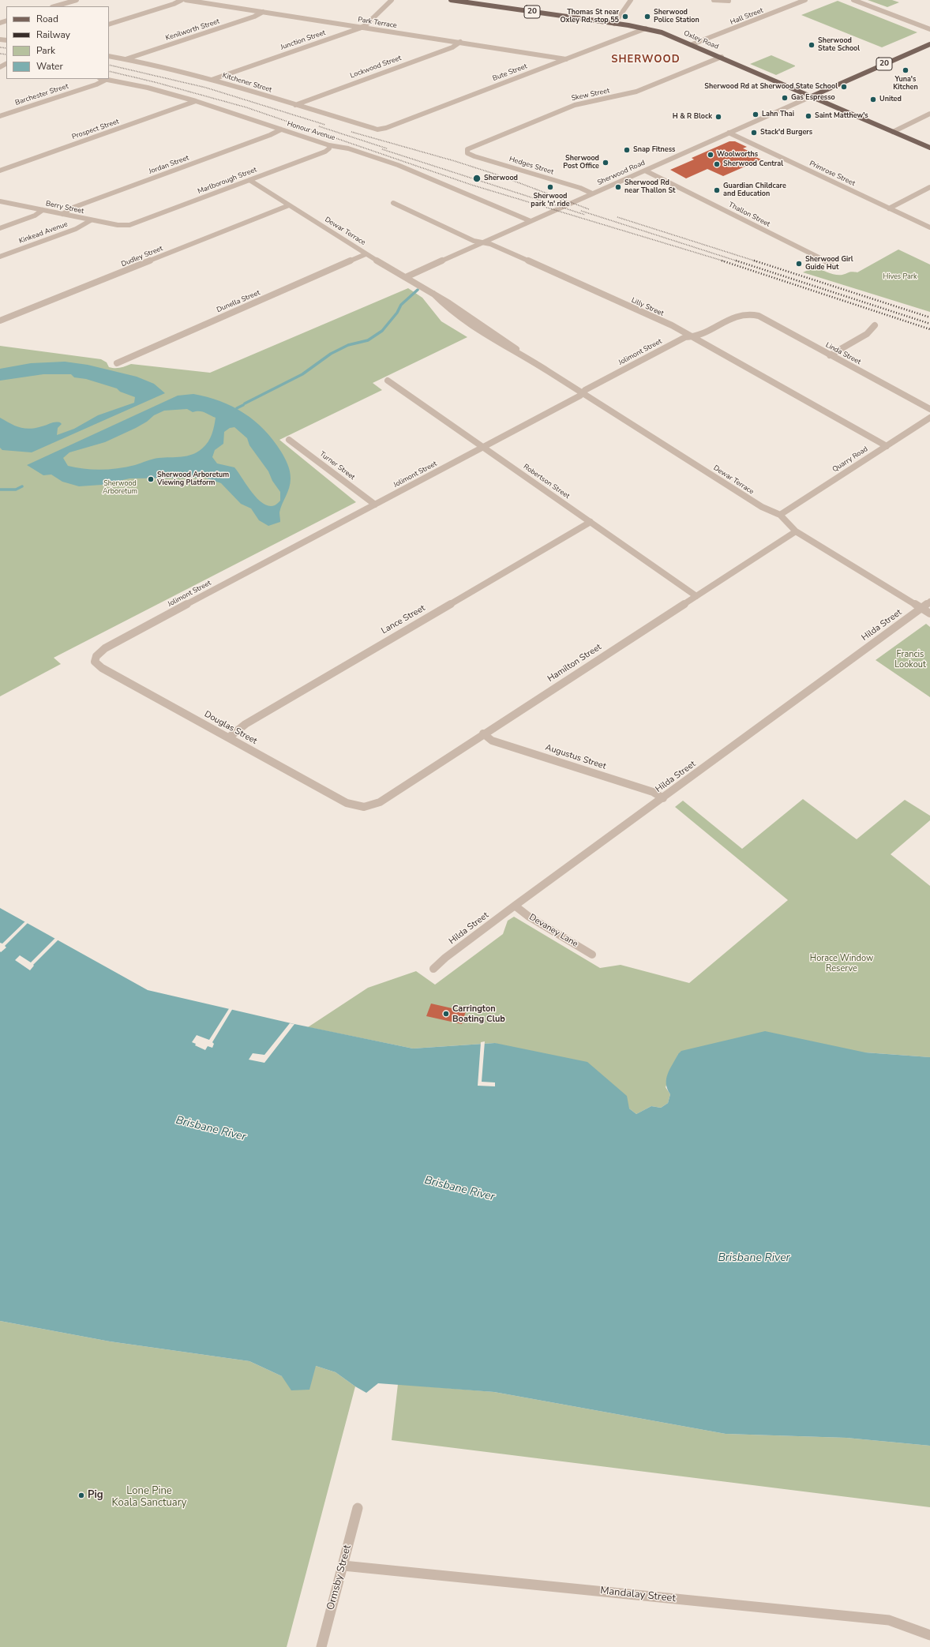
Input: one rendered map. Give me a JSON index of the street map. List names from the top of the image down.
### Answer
{
  "streets": {
    "main road": ["20", "Oxley Road", "Sherwood Road"],
    "street": [
      "Hall Street",
      "Park Terrace",
      "Kenilworth Street",
      "Junction Street",
      "Lockwood Street",
      "Bute Street",
      "Kitchener Street",
      "Barchester Street",
      "Skew Street",
      "Prospect Street",
      "Honour Avenue",
      "Jordan Street",
      "Hedges Street",
      "Primrose Street",
      "Marlborough Street",
      "Berry Street",
      "Thallon Street",
      "Dewar Terrace",
      "Kinkead Avenue",
      "Dudley Street",
      "Dunella Street",
      "Lilly Street",
      "Jolimont Street",
      "Linda Street",
      "Quarry Road",
      "Turner Street",
      "Robertson Street",
      "Lance Street",
      "Hilda Street",
      "Hamilton Street",
      "Douglas Street",
      "Augustus Street",
      "Devaney Lane",
      "Ormsby Street",
      "Mandalay Street"
    ]
  },
  "crossings": [
    ["Hall Street", "Oxley Road"],
    ["Park Terrace", "Kenilworth Street"],
    ["Park Terrace", "Junction Street"],
    ["Park Terrace", "Lockwood Street"],
    ["Park Terrace", "Bute Street"],
    ["Kenilworth Street", "Kitchener Street"],
    ["Junction Street", "Kitchener Street"],
    ["Oxley Road", "Bute Street"],
    ["Oxley Road", "Skew Street"],
    ["Oxley Road", "Sherwood Road"],
    ["Lockwood Street", "Kitchener Street"],
    ["Bute Street", "Kitchener Street"],
    ["Barchester Street", "Honour Avenue"],
    ["Skew Street", "Hedges Street"],
    ["Prospect Street", "Honour Avenue"],
    ["Honour Avenue", "Jordan Street"],
    ["Honour Avenue", "Sherwood Road"],
    ["Honour Avenue", "Marlborough Street"],
    ["Jordan Street", "Berry Street"],
    ["Hedges Street", "Sherwood Road"],
    ["Sherwood Road", "Primrose Street"],
    ["Sherwood Road", "Thallon Street"],
    ["Sherwood Road", "Dewar Terrace"],
    ["Sherwood Road", "Lilly Street"],
    ["Marlborough Street", "Berry Street"],
    ["Marlborough Street", "Dewar Terrace"],
    ["Berry Street", "Kinkead Avenue"],
    ["Dewar Terrace", "Dudley Street"],
    ["Dewar Terrace", "Dunella Street"],
    ["Dewar Terrace", "Jolimont Street"],
    ["Dewar Terrace", "Quarry Road"],
    ["Dewar Terrace", "Hilda Street"],
    ["Dewar Terrace", "Hamilton Street"],
    ["Lilly Street", "Jolimont Street"],
    ["Lilly Street", "Quarry Road"],
    ["Jolimont Street", "Linda Street"],
    ["Jolimont Street", "Turner Street"],
    ["Jolimont Street", "Robertson Street"],
    ["Jolimont Street", "Douglas Street"],
    ["Robertson Street", "Lance Street"],
    ["Robertson Street", "Hamilton Street"],
    ["Lance Street", "Douglas Street"],
    ["Hilda Street", "Augustus Street"],
    ["Hilda Street", "Devaney Lane"],
    ["Hamilton Street", "Douglas Street"],
    ["Hamilton Street", "Augustus Street"],
    ["Ormsby Street", "Mandalay Street"]
  ],
  "districts": ["SHERWOOD"],
  "water": ["Brisbane River"],
  "parks": [
    "Hives Park",
    "Sherwood Arboretum",
    "Francis Lookout",
    "Horace Window Reserve",
    "Lone Pine Koala Sanctuary"
  ],
  "places": [
    "Thomas St near Oxley Rd, stop 55",
    "Sherwood Police Station",
    "Sherwood State School",
    "Yuna's Kitchen",
    "Sherwood Rd at Sherwood State School",
    "Gas Espresso",
    "United",
    "Lahn Thai",
    "Saint Matthew's",
    "H & R Block",
    "Stack'd Burgers",
    "Snap Fitness",
    "Woolworths",
    "Sherwood Post Office",
    "Sherwood Central",
    "Sherwood",
    "Sherwood park 'n' ride",
    "Sherwood Rd near Thallon St",
    "Guardian Childcare and Education",
    "Sherwood Girl Guide Hut",
    "Sherwood Arboretum Viewing Platform",
    "Carrington Boating Club",
    "Pig"
  ],
  "legend": [
    "Road",
    "Railway",
    "Park",
    "Water"
  ]
}
